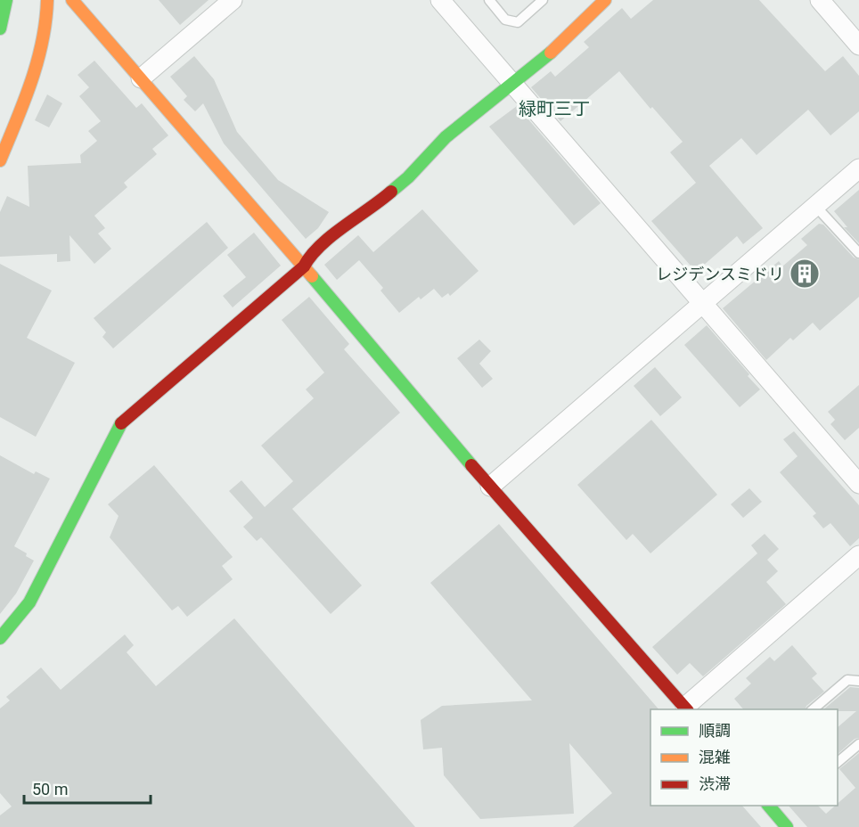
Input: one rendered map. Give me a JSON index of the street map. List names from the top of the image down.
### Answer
{
  "districts": ["緑町三丁"],
  "places": {
    "building": ["レジデンスミドリ"]
  },
  "legend": ["順調", "混雑", "渋滞"],
  "scale_bar": "50 m"
}
